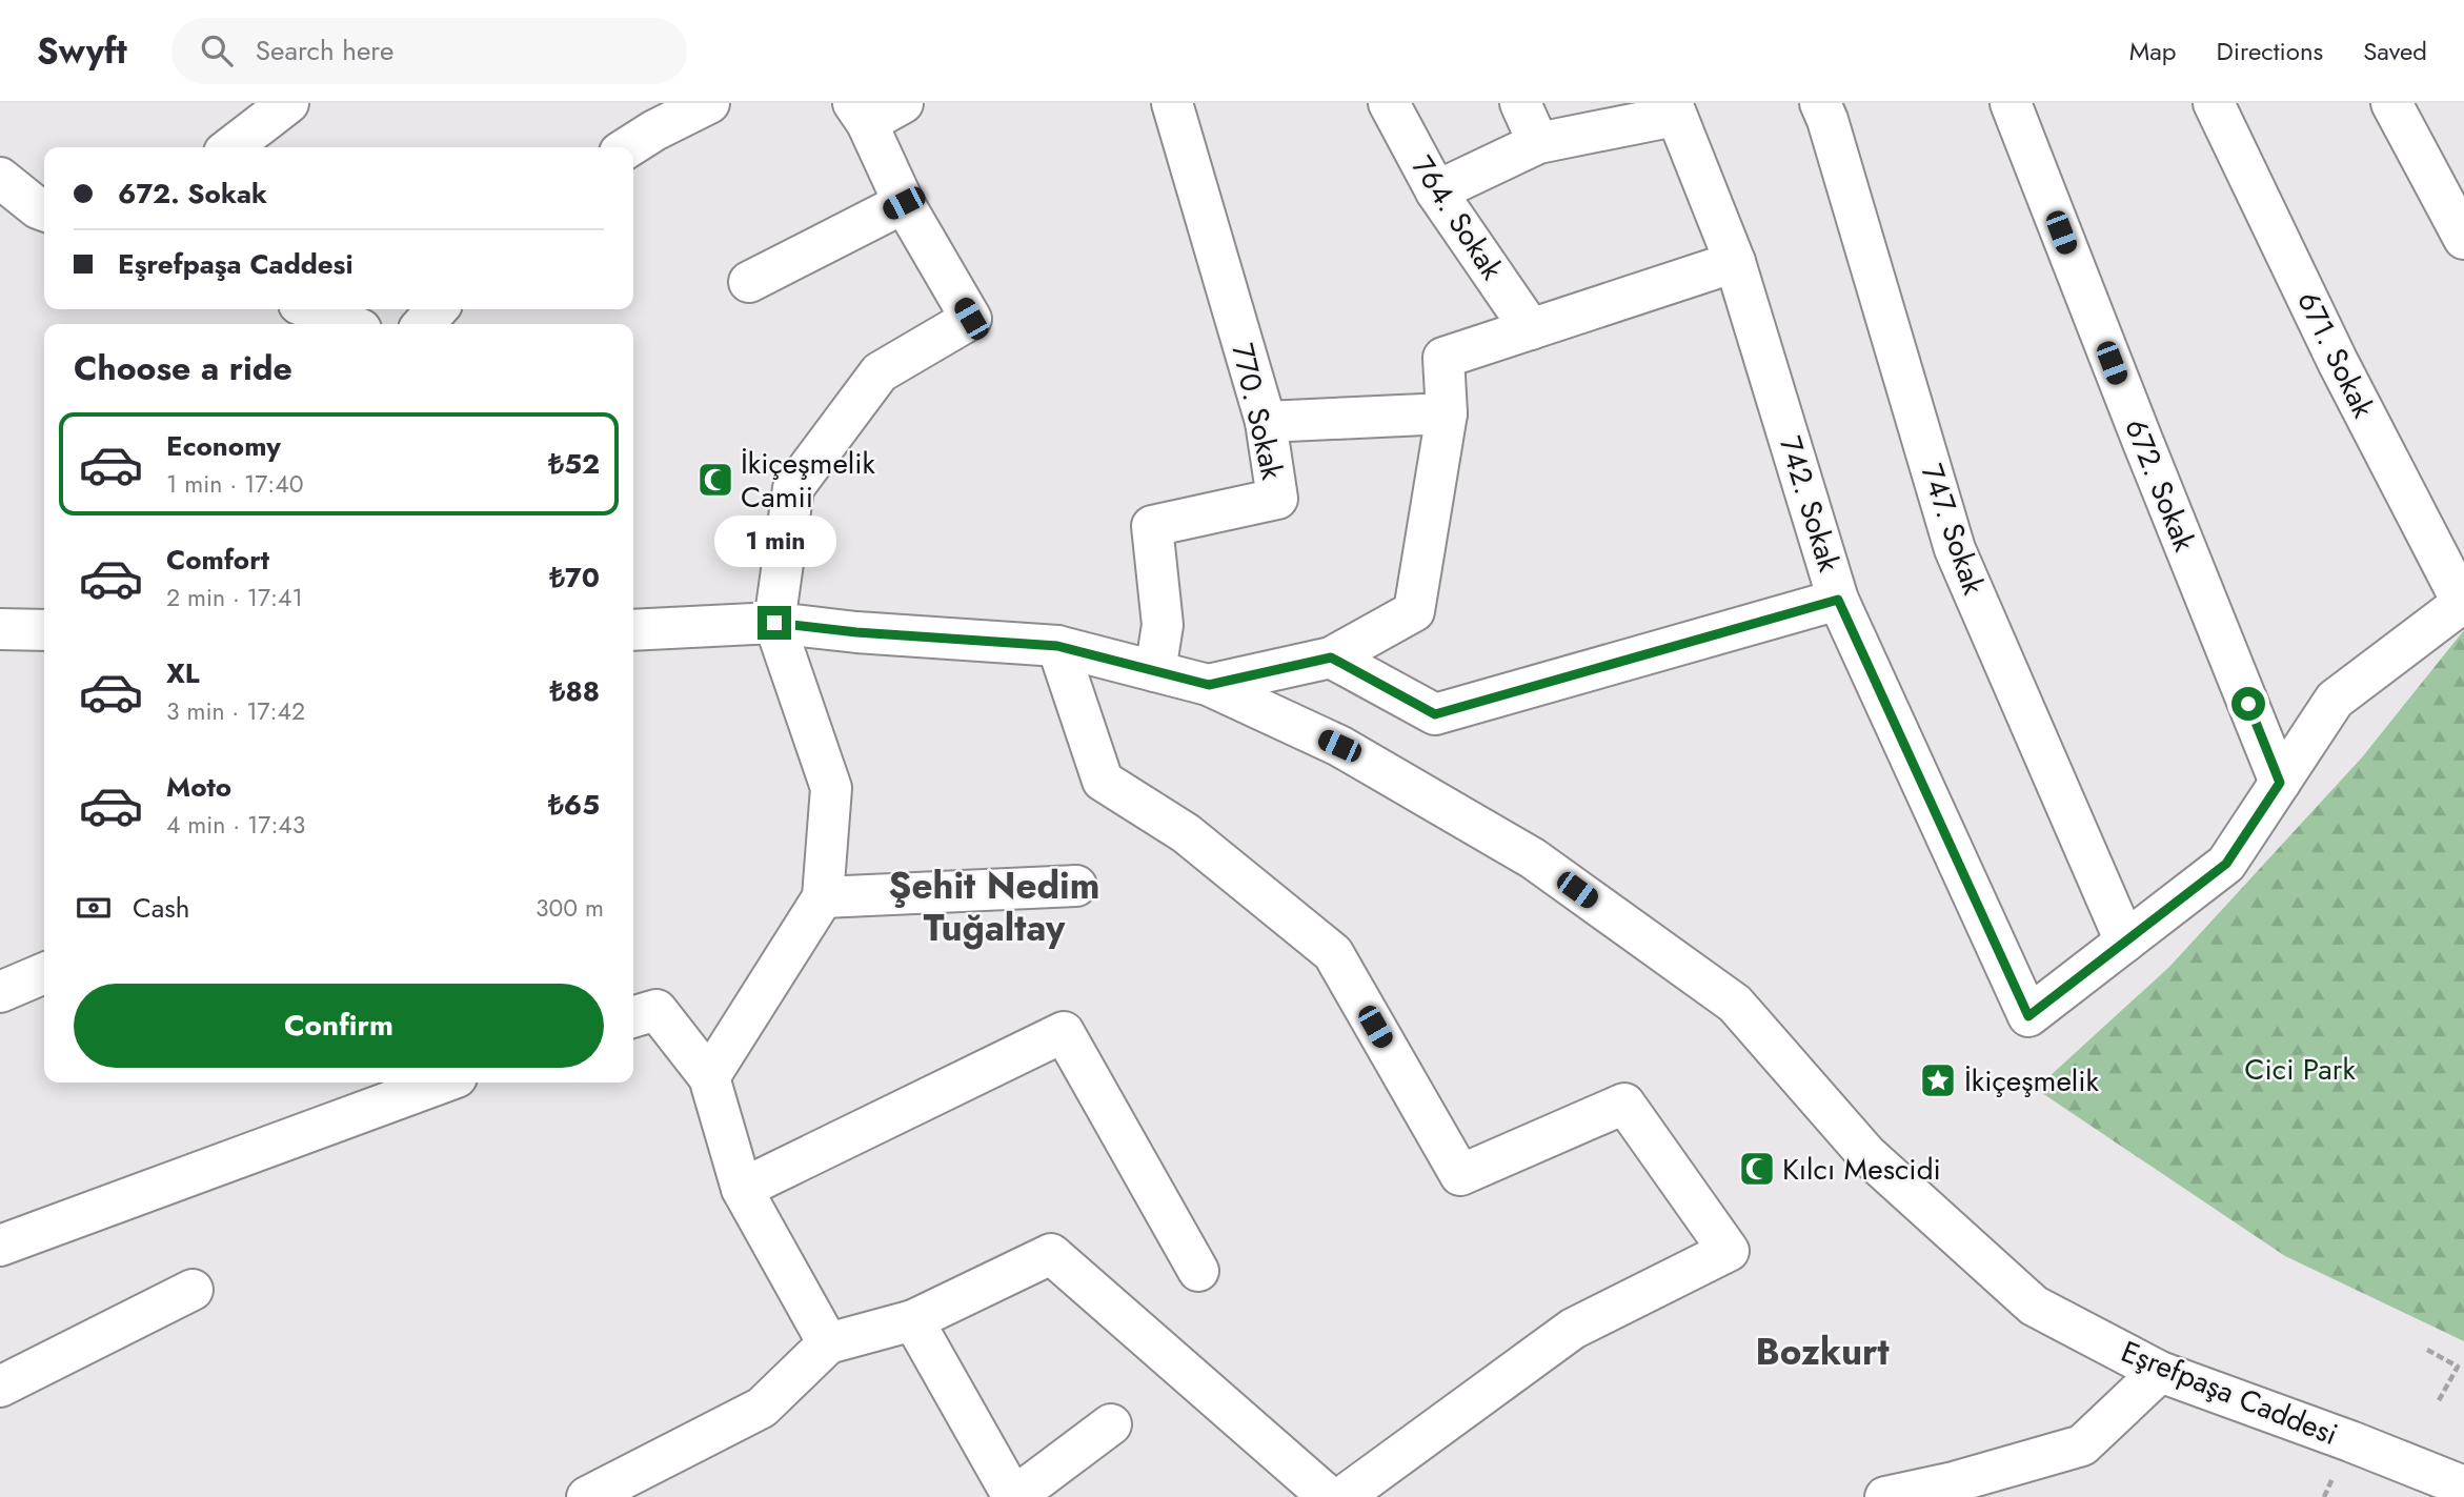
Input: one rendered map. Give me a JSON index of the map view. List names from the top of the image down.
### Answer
{
  "streets": {
    "street": [
      "764. Sokak",
      "671. Sokak",
      "770. Sokak",
      "672. Sokak",
      "742. Sokak",
      "747. Sokak",
      "Eşrefpaşa Caddesi"
    ]
  },
  "crossings": [
    ["770. Sokak", "Eşrefpaşa Caddesi"],
    ["742. Sokak", "747. Sokak"]
  ],
  "districts": ["Şehit Nedim Tuğaltay", "Bozkurt"],
  "parks": ["Cici Park"],
  "places": {
    "mosque": ["İkiçeşmelik Camii", "Kılcı Mescidi"],
    "place": ["İkiçeşmelik"]
  },
  "page": {
    "header": "Swyft",
    "search": "Search here",
    "nav": ["Map", "Directions", "Saved"],
    "banner": ["672. Sokak", "Eşrefpaşa Caddesi"],
    "heading": "Choose a ride",
    "list": [
      {
        "name": "Economy",
        "note": "1 min · 17:40",
        "value": "₺52"
      },
      {
        "name": "Comfort",
        "note": "2 min · 17:41",
        "value": "₺70"
      },
      {
        "name": "XL",
        "note": "3 min · 17:42",
        "value": "₺88"
      },
      {
        "name": "Moto",
        "note": "4 min · 17:43",
        "value": "₺65"
      }
    ],
    "bubble": "1 min",
    "pay": ["Cash", "300 m"],
    "buttons": "Confirm"
  }
}
